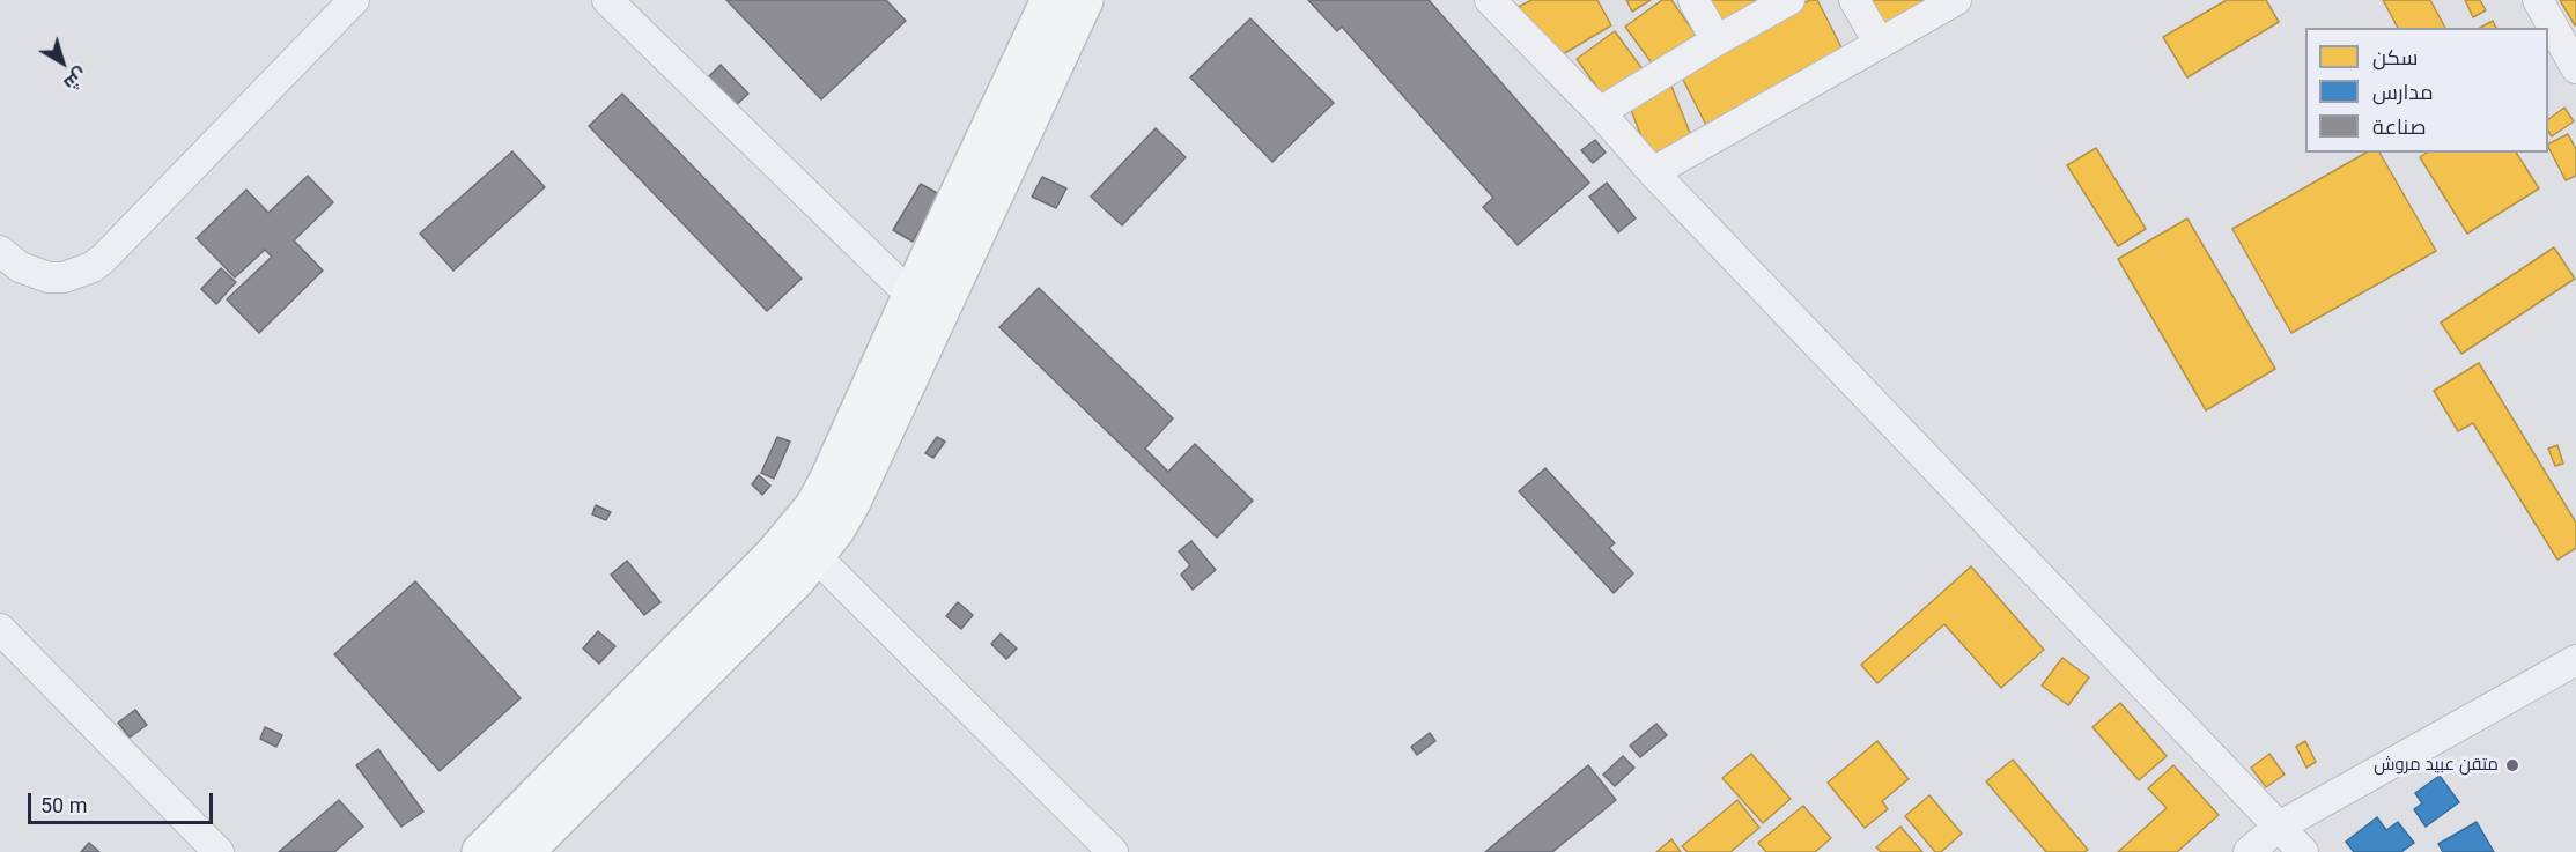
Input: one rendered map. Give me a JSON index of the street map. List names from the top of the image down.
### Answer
{
  "places": ["متقن عبيد مروش"],
  "legend": ["سكن", "مدارس", "صناعة"],
  "scale_bar": "50 m",
  "north": "bottom right"
}
